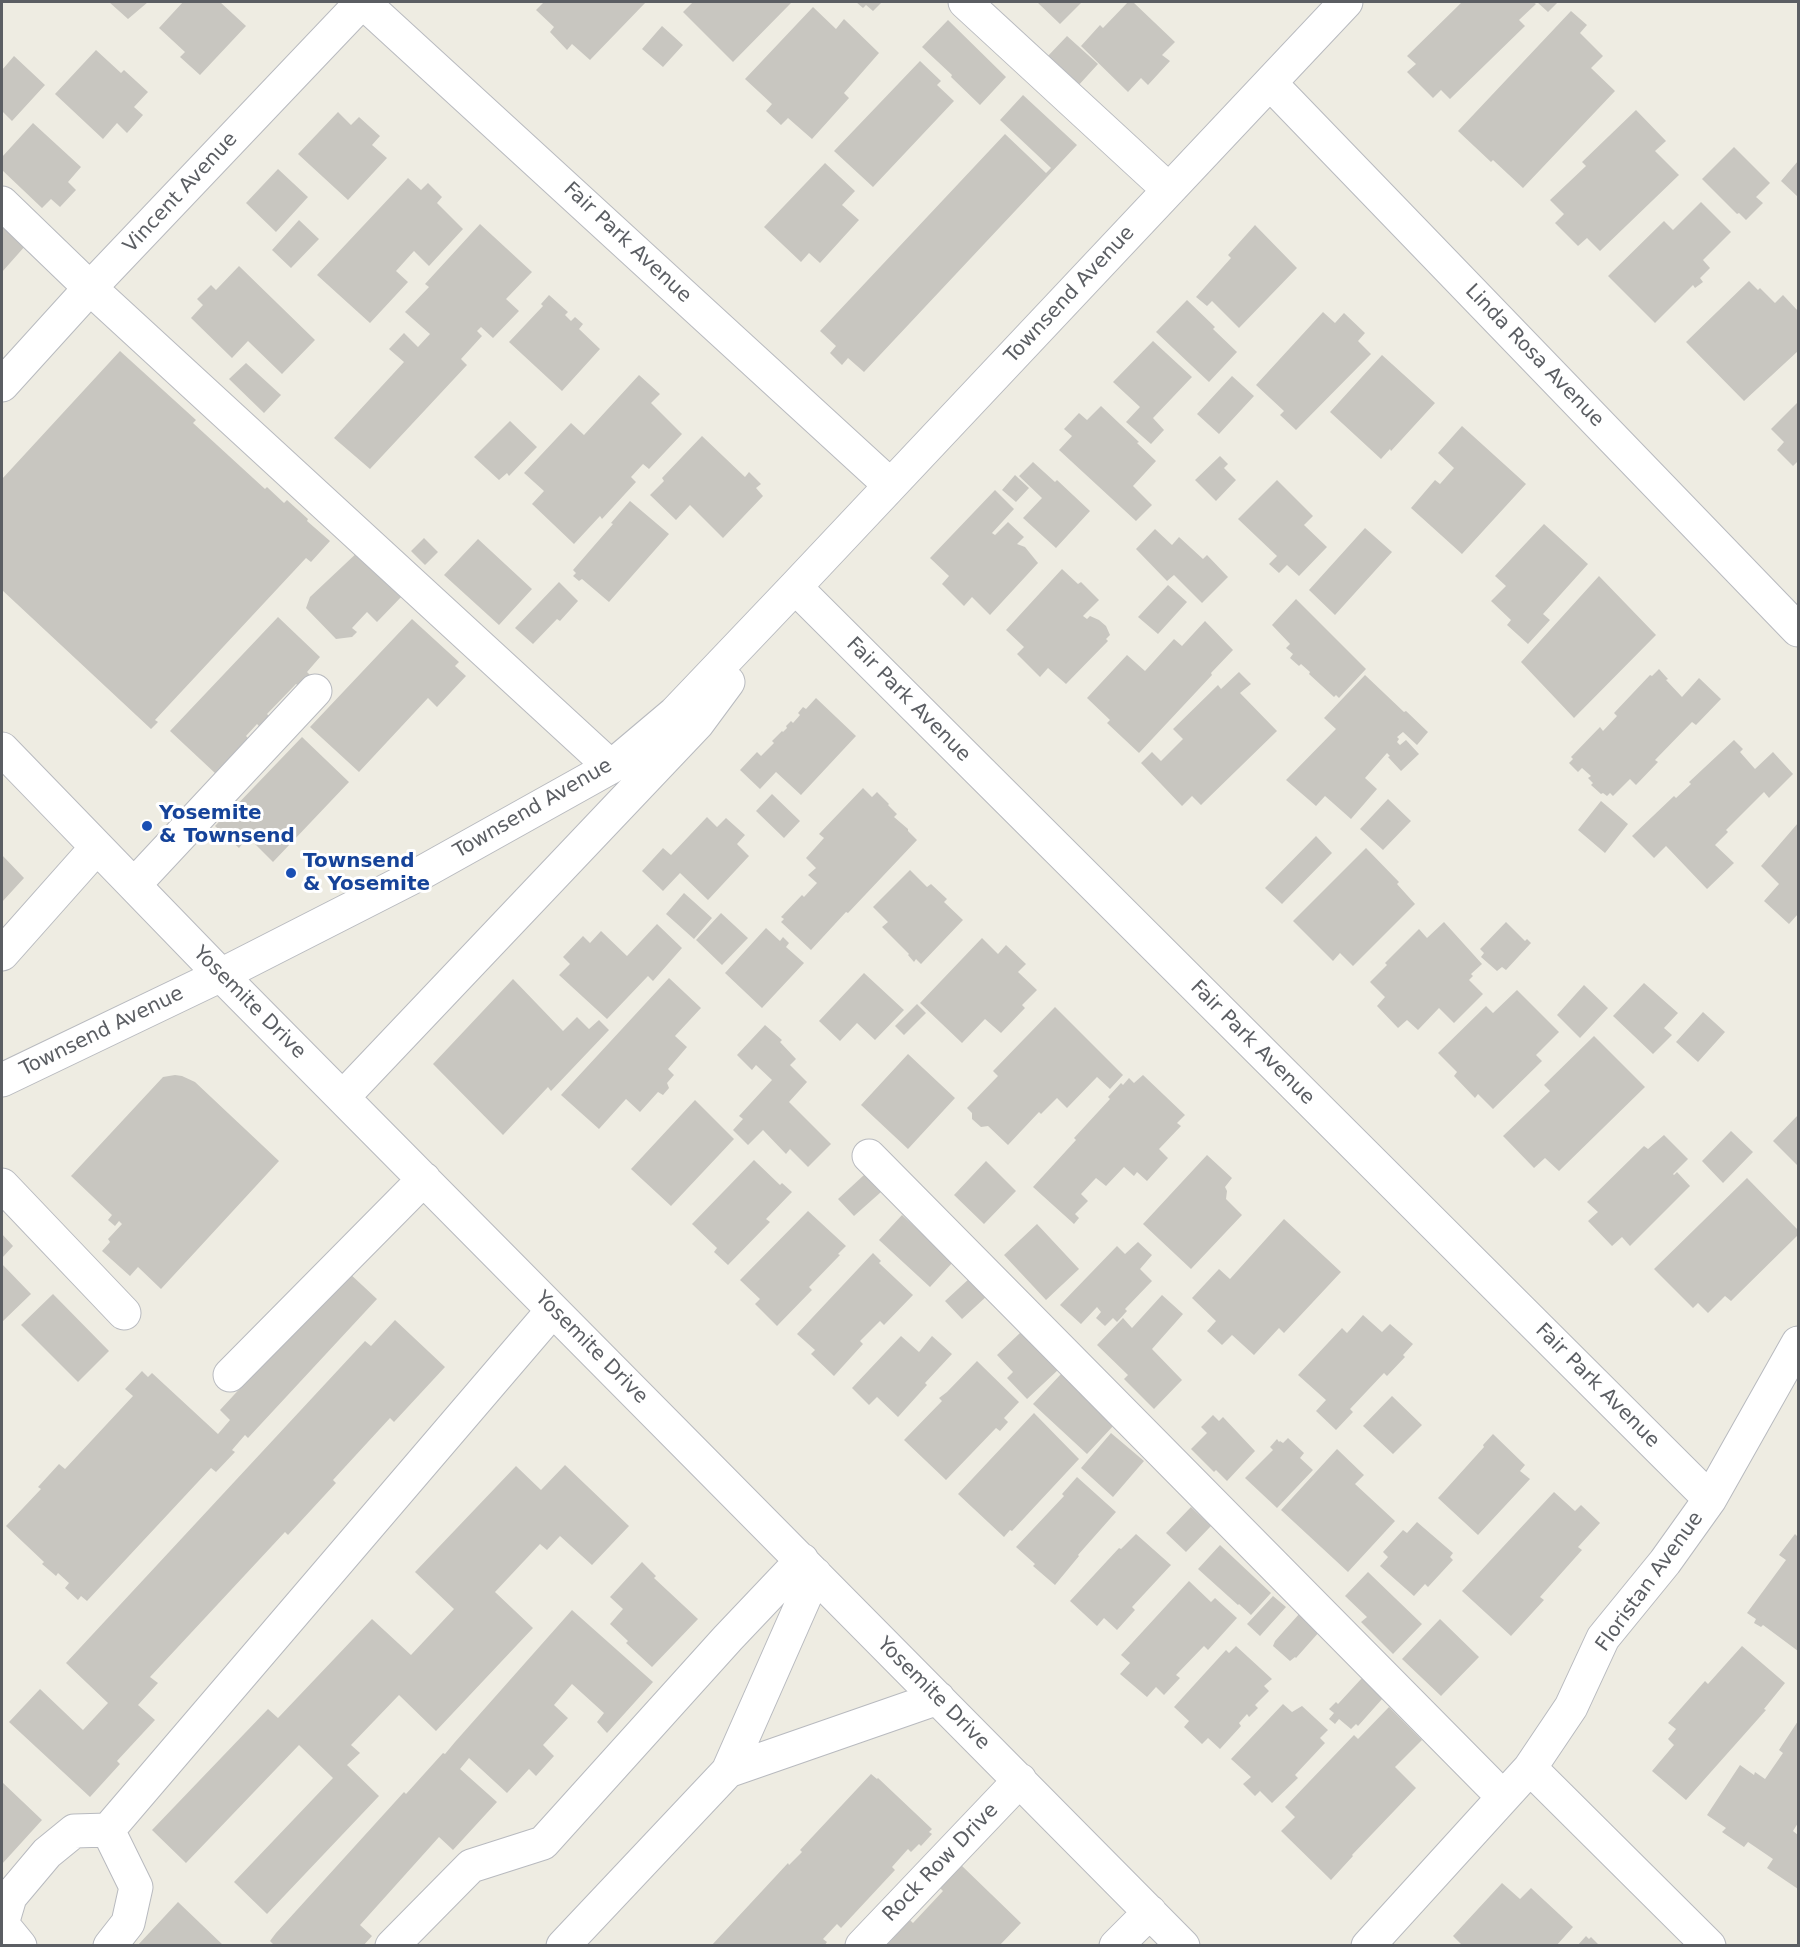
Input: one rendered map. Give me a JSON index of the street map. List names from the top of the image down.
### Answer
{
  "streets": {
    "street": [
      "Vincent Avenue",
      "Fair Park Avenue",
      "Townsend Avenue",
      "Linda Rosa Avenue",
      "Yosemite Drive",
      "Floristan Avenue",
      "Rock Row Drive"
    ]
  },
  "crossings": [
    ["Vincent Avenue", "Fair Park Avenue"],
    ["Fair Park Avenue", "Townsend Avenue"],
    ["Fair Park Avenue", "Floristan Avenue"],
    ["Townsend Avenue", "Linda Rosa Avenue"],
    ["Townsend Avenue", "Yosemite Drive"],
    ["Yosemite Drive", "Rock Row Drive"]
  ],
  "places": ["Yosemite & Townsend", "Townsend & Yosemite"]
}
